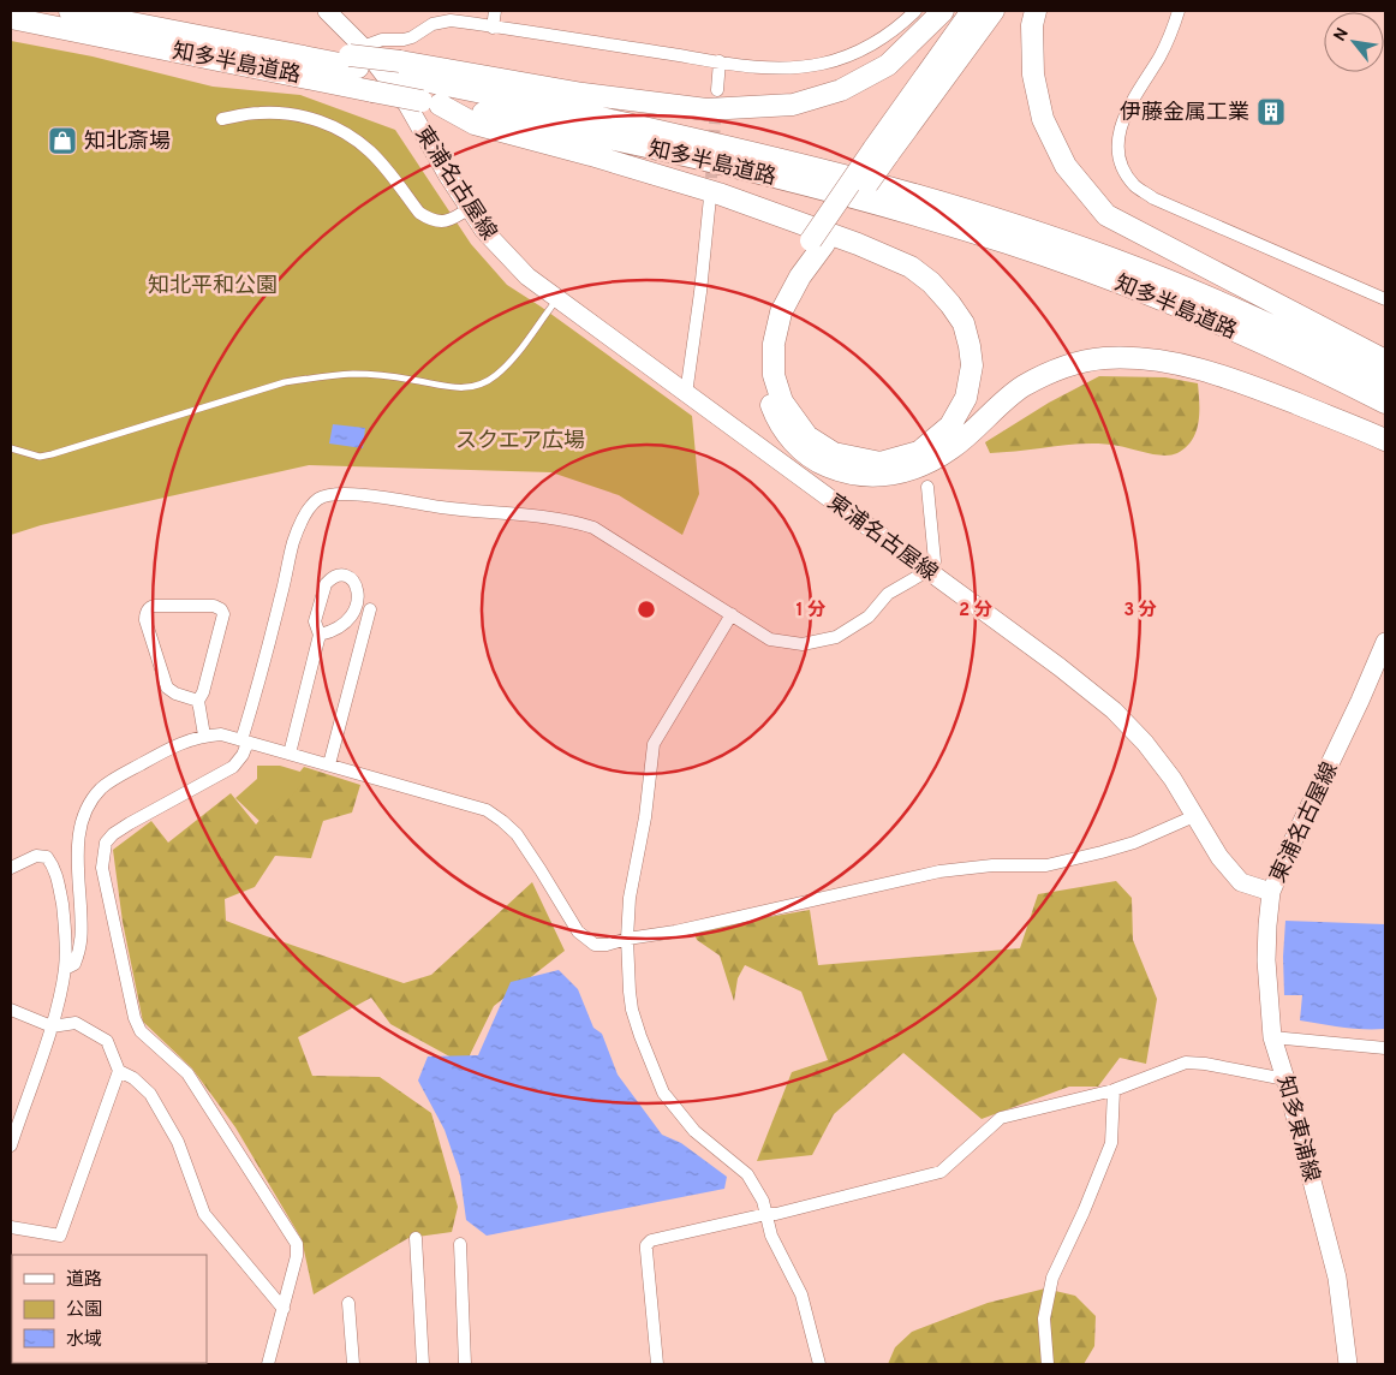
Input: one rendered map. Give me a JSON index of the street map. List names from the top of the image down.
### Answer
{
  "streets": {
    "highway": ["知多半島道路"],
    "main road": ["東浦名古屋線", "知多東浦線"]
  },
  "crossings": [
    ["知多半島道路", "東浦名古屋線"],
    ["東浦名古屋線", "知多東浦線"]
  ],
  "parks": ["知北平和公園", "スクエア広場"],
  "places": {
    "building": ["伊藤金属工業"],
    "shop": ["知北斎場"]
  },
  "legend": ["道路", "公園", "水域"],
  "north": "top left",
  "rings": ["1 分", "2 分", "3 分"]
}
